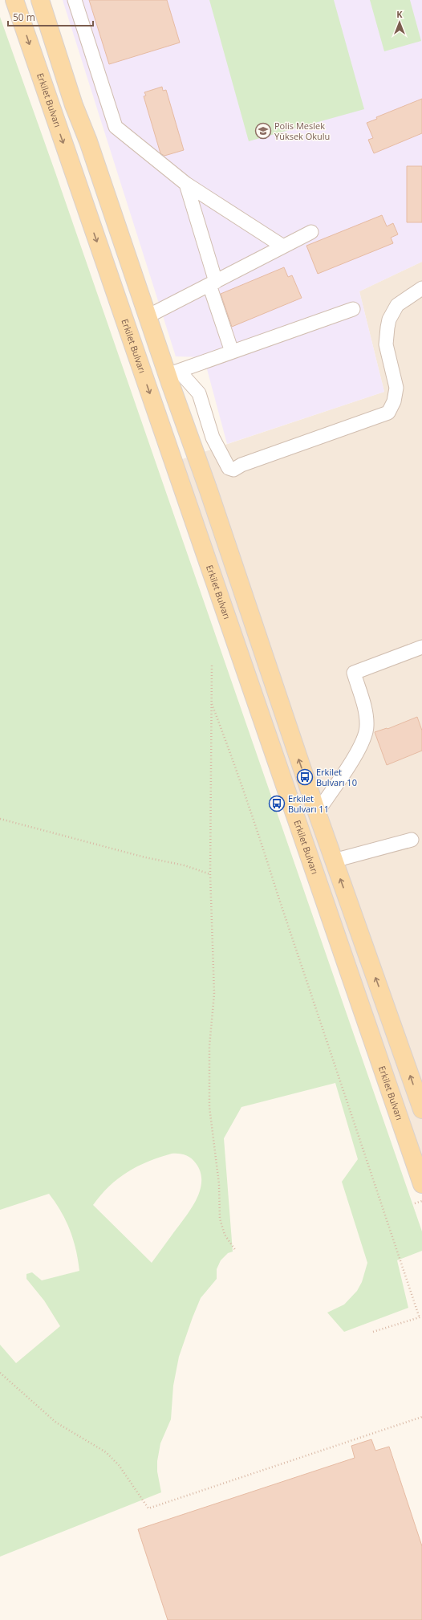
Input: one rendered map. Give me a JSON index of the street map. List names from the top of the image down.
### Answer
{
  "streets": {
    "main road": ["Erkilet Bulvarı"]
  },
  "places": {
    "school or university": ["Polis Meslek Yüksek Okulu"],
    "bus stop": ["Erkilet Bulvarı 10", "Erkilet Bulvarı 11"]
  },
  "scale_bar": "50 m",
  "north": "top"
}
